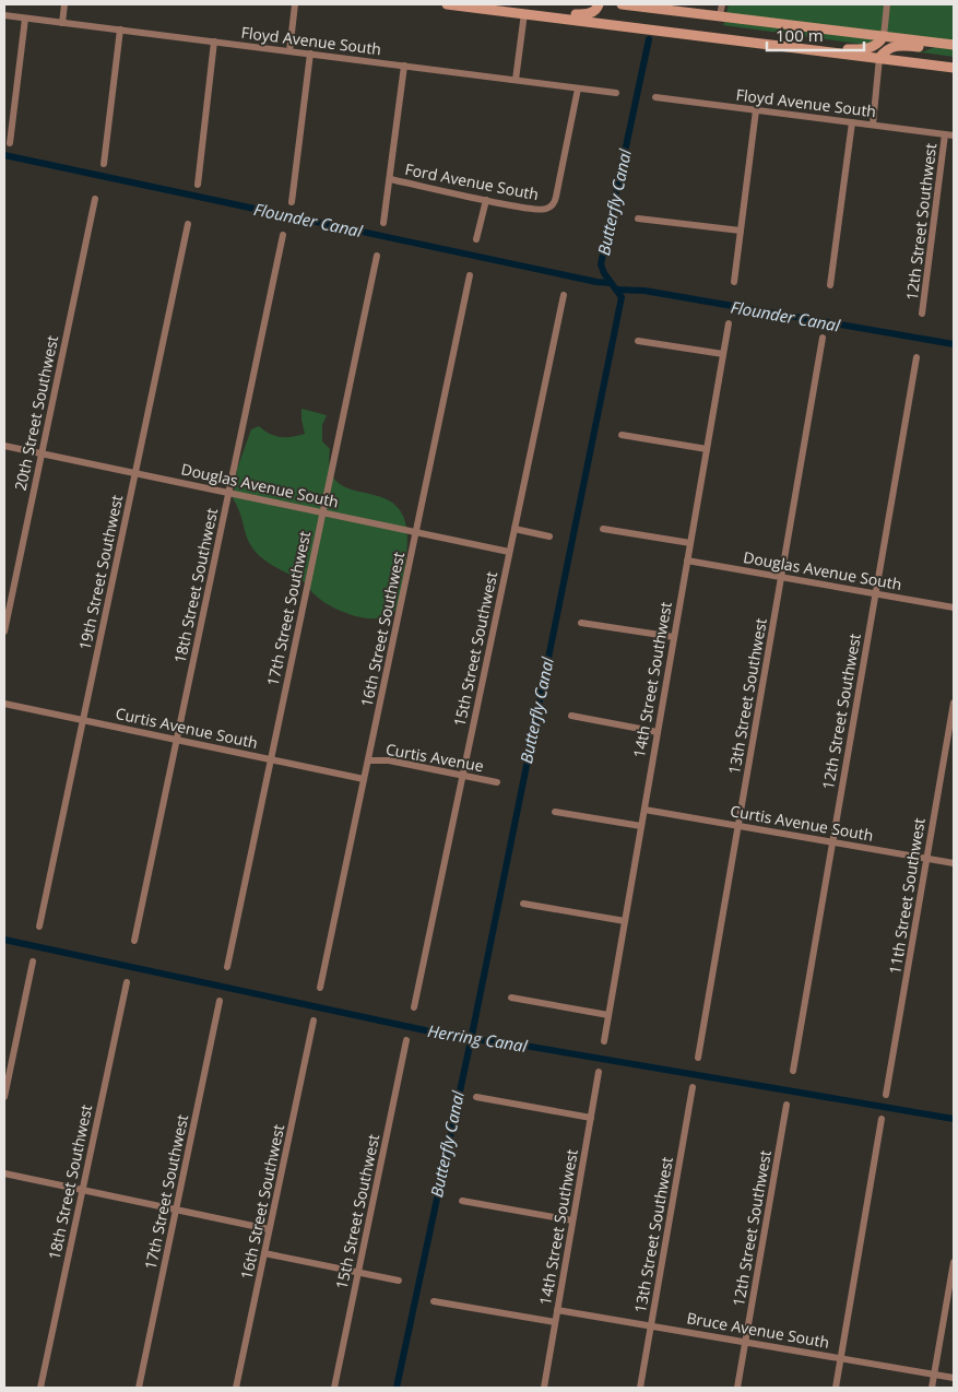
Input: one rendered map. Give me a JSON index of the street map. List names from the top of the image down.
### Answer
{
  "streets": {
    "street": [
      "Floyd Avenue South",
      "Ford Avenue South",
      "12th Street Southwest",
      "20th Street Southwest",
      "Douglas Avenue South",
      "19th Street Southwest",
      "18th Street Southwest",
      "17th Street Southwest",
      "16th Street Southwest",
      "15th Street Southwest",
      "14th Street Southwest",
      "13th Street Southwest",
      "Curtis Avenue South",
      "Curtis Avenue",
      "11th Street Southwest",
      "Bruce Avenue South"
    ]
  },
  "crossings": [
    ["Floyd Avenue South", "Ford Avenue South"],
    ["Floyd Avenue South", "12th Street Southwest"],
    ["12th Street Southwest", "Douglas Avenue South"],
    ["12th Street Southwest", "Curtis Avenue South"],
    ["12th Street Southwest", "Bruce Avenue South"],
    ["20th Street Southwest", "Douglas Avenue South"],
    ["Douglas Avenue South", "19th Street Southwest"],
    ["Douglas Avenue South", "18th Street Southwest"],
    ["Douglas Avenue South", "17th Street Southwest"],
    ["Douglas Avenue South", "16th Street Southwest"],
    ["Douglas Avenue South", "15th Street Southwest"],
    ["Douglas Avenue South", "14th Street Southwest"],
    ["Douglas Avenue South", "13th Street Southwest"],
    ["19th Street Southwest", "Curtis Avenue South"],
    ["18th Street Southwest", "Curtis Avenue South"],
    ["17th Street Southwest", "Curtis Avenue South"],
    ["16th Street Southwest", "Curtis Avenue South"],
    ["16th Street Southwest", "Curtis Avenue"],
    ["15th Street Southwest", "Curtis Avenue"],
    ["14th Street Southwest", "Curtis Avenue South"],
    ["14th Street Southwest", "Bruce Avenue South"],
    ["13th Street Southwest", "Curtis Avenue South"],
    ["13th Street Southwest", "Bruce Avenue South"],
    ["Curtis Avenue South", "11th Street Southwest"]
  ],
  "water": ["Butterfly Canal", "Flounder Canal", "Herring Canal"],
  "scale_bar": "100 m"
}
